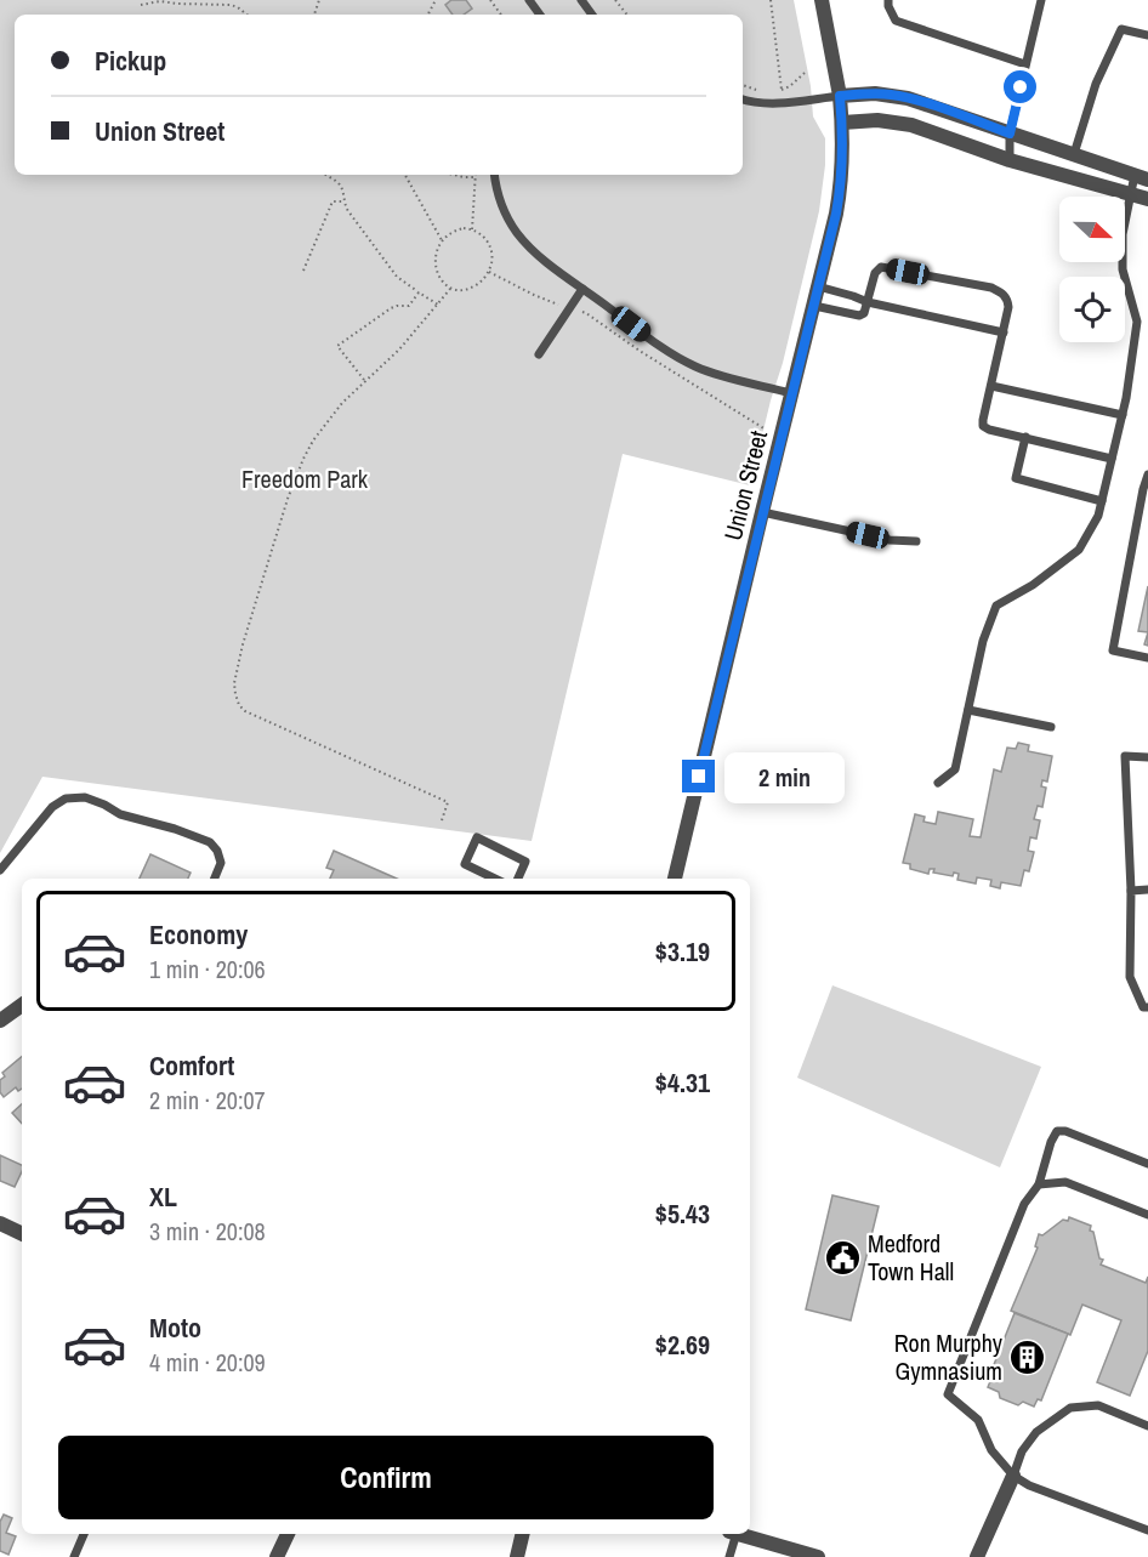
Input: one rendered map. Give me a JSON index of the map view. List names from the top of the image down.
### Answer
{
  "streets": {
    "street": ["Union Street"]
  },
  "parks": ["Freedom Park"],
  "places": {
    "public building": ["Medford Town Hall"],
    "building": ["Ron Murphy Gymnasium"]
  },
  "north": "right",
  "page": {
    "banner": ["Pickup", "Union Street"],
    "bubble": "2 min",
    "list": [
      {
        "name": "Economy",
        "note": "1 min · 20:06",
        "value": "$3.19"
      },
      {
        "name": "Comfort",
        "note": "2 min · 20:07",
        "value": "$4.31"
      },
      {
        "name": "XL",
        "note": "3 min · 20:08",
        "value": "$5.43"
      },
      {
        "name": "Moto",
        "note": "4 min · 20:09",
        "value": "$2.69"
      }
    ],
    "buttons": "Confirm"
  }
}
